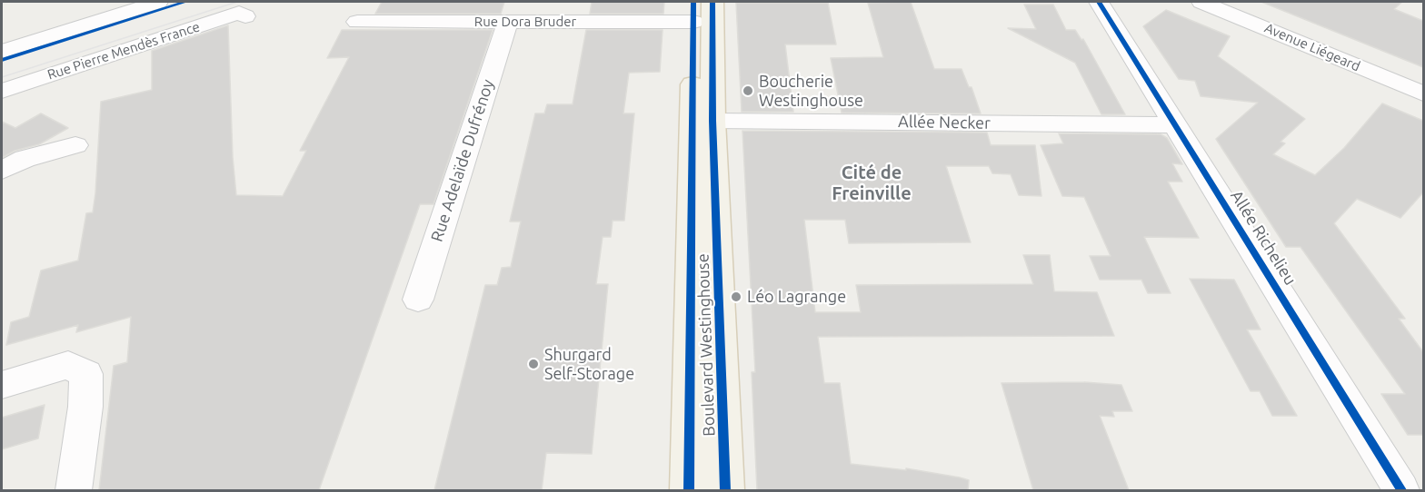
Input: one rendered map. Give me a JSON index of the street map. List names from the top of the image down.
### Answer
{
  "streets": {
    "main road": ["Boulevard Westinghouse"],
    "street": [
      "Rue Dora Bruder",
      "Avenue Liégeard",
      "Rue Pierre Mendès France",
      "Allée Necker",
      "Rue Adelaïde Dufrénoy",
      "Allée Richelieu"
    ]
  },
  "crossings": [
    ["Rue Dora Bruder", "Rue Adelaïde Dufrénoy"],
    ["Rue Dora Bruder", "Boulevard Westinghouse"],
    ["Allée Necker", "Allée Richelieu"],
    ["Allée Necker", "Boulevard Westinghouse"]
  ],
  "districts": ["Cité de Freinville"],
  "places": ["Boucherie Westinghouse", "Léo Lagrange", "Shurgard Self-Storage"]
}
